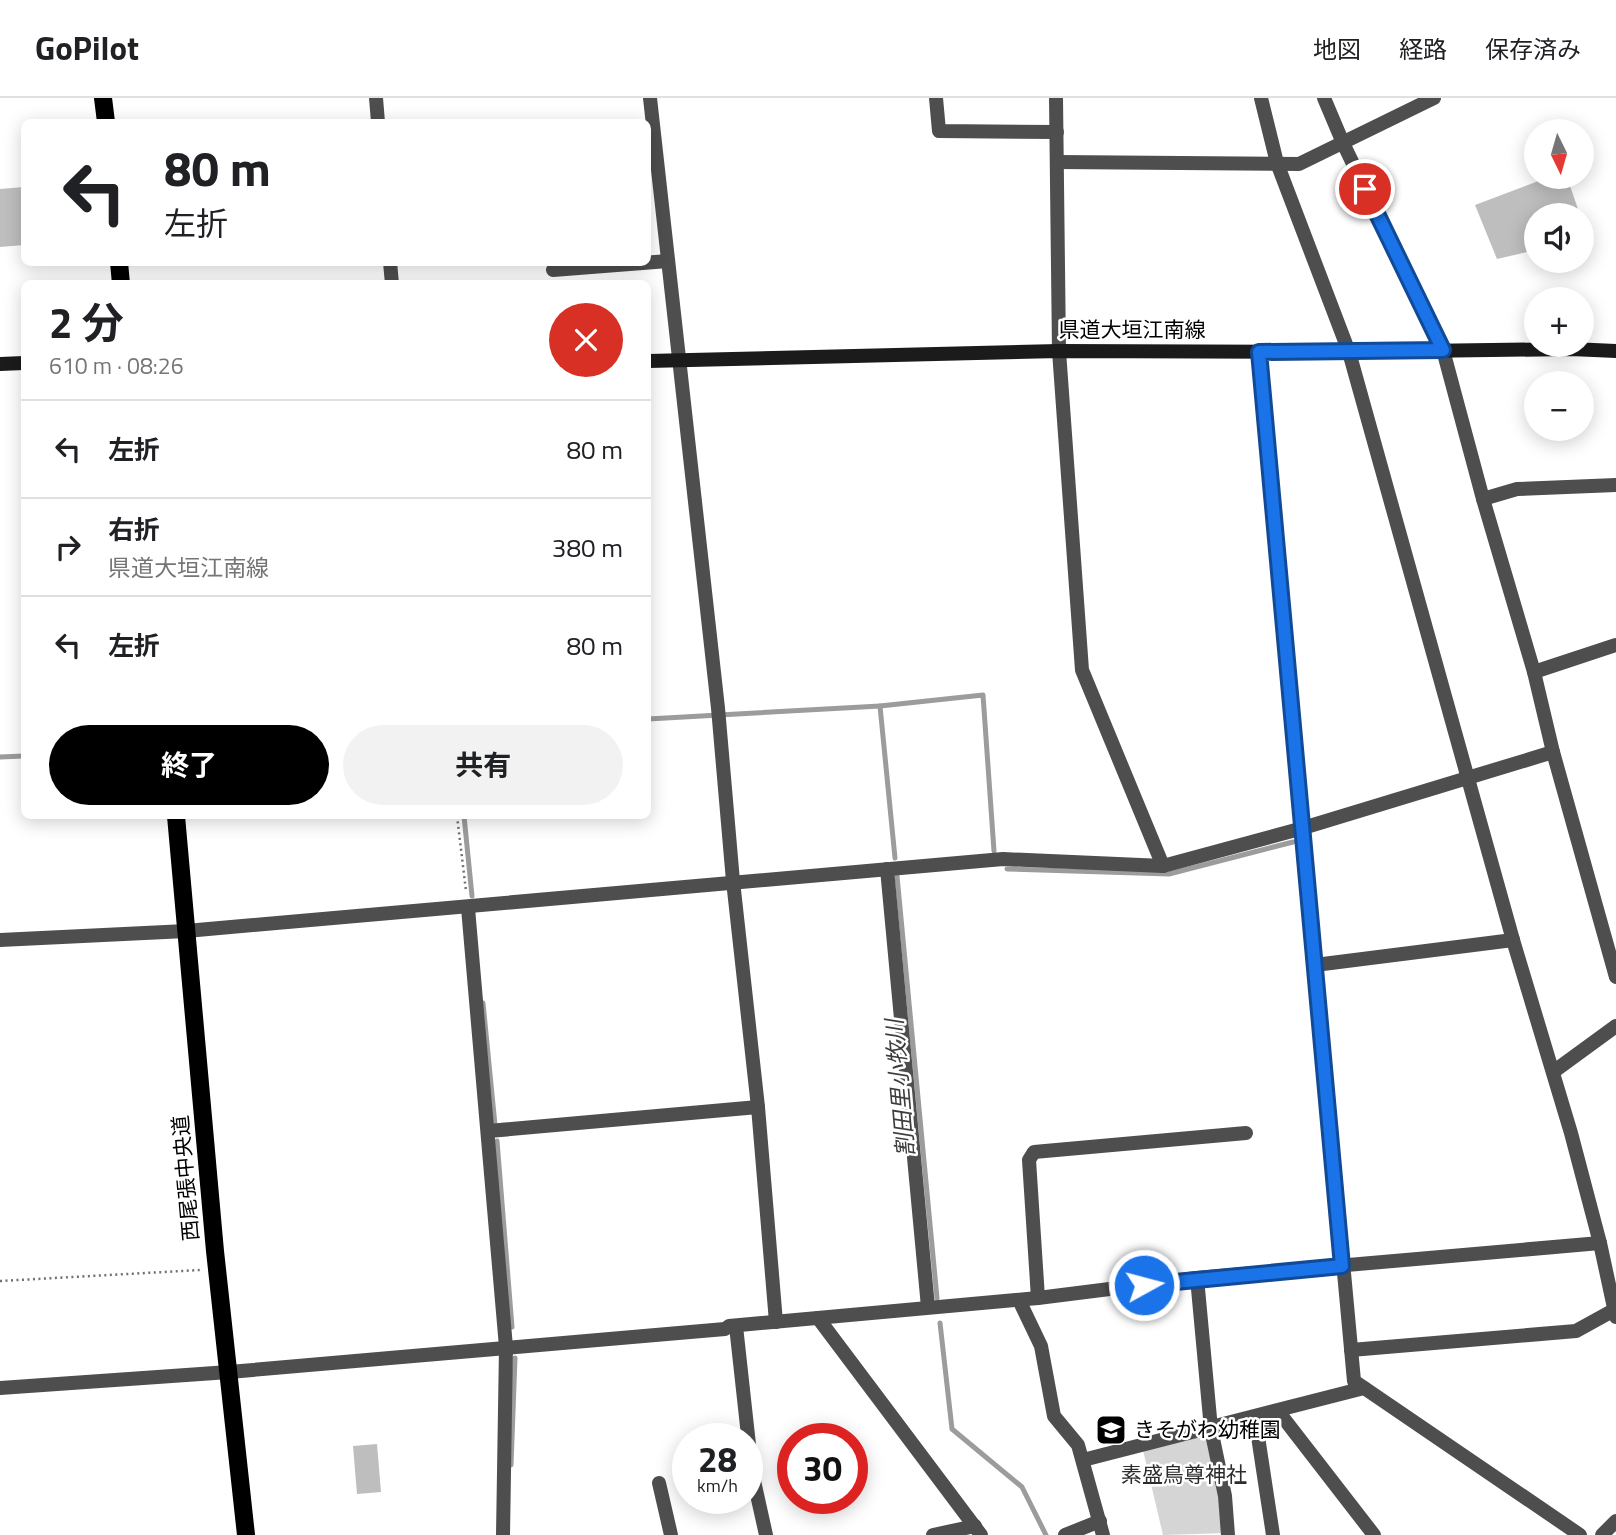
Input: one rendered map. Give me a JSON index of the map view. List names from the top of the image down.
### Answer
{
  "streets": {
    "main road": ["県道大垣江南線", "西尾張中央道"]
  },
  "water": ["割田里小牧川"],
  "parks": ["素盛鳥尊神社"],
  "places": {
    "school or university": ["きそがわ幼稚園"]
  },
  "north": "bottom",
  "page": {
    "header": "GoPilot",
    "nav": ["地図", "経路", "保存済み"],
    "map_buttons": ["+", "−"],
    "turn": ["80 m", "左折"],
    "heading": ["2 分", "610 m · 08:26"],
    "list": [
      {
        "name": "左折",
        "value": "80 m"
      },
      {
        "name": "右折",
        "note": "県道大垣江南線",
        "value": "380 m"
      },
      {
        "name": "左折",
        "value": "80 m"
      }
    ],
    "buttons": ["終了", "共有"],
    "speed": "28 km/h",
    "limit": "30"
  }
}
